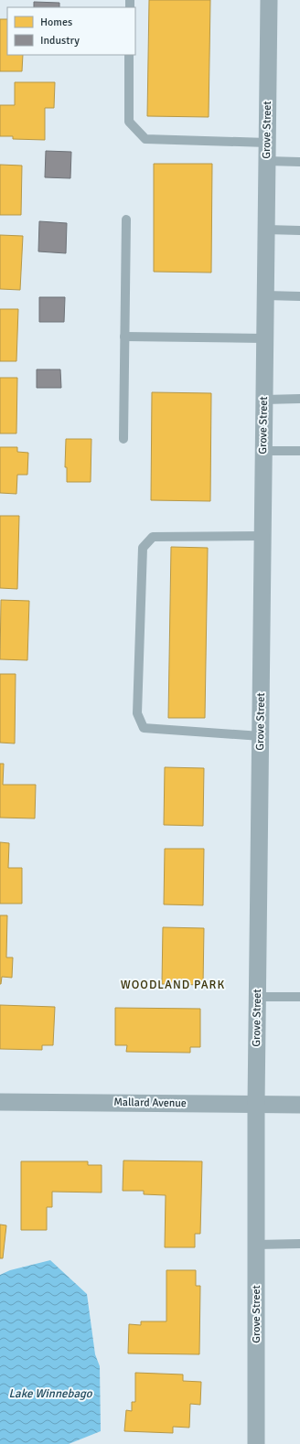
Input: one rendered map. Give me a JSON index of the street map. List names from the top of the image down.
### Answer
{
  "streets": {
    "street": ["Grove Street", "Mallard Avenue"]
  },
  "crossings": [
    ["Grove Street", "Mallard Avenue"]
  ],
  "districts": ["WOODLAND PARK"],
  "water": ["Lake Winnebago"],
  "legend": ["Homes", "Industry"]
}
